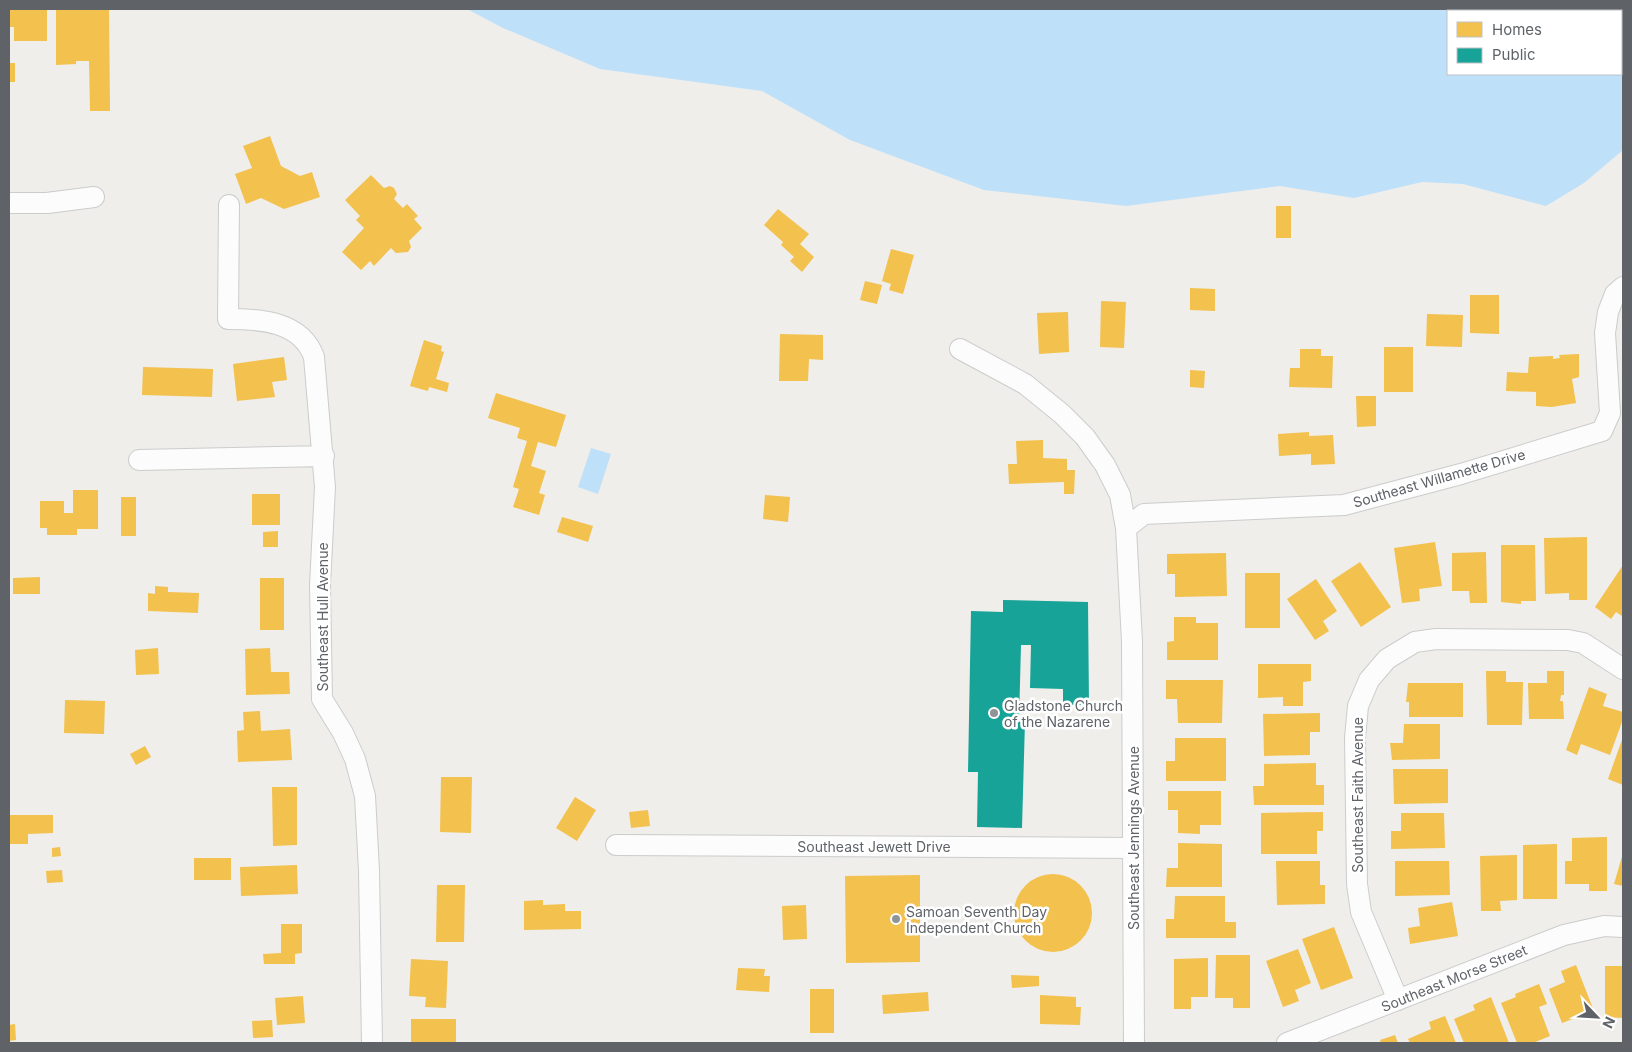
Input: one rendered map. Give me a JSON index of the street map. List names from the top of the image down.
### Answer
{
  "streets": {
    "street": [
      "Southeast Willamette Drive",
      "Southeast Hull Avenue",
      "Southeast Faith Avenue",
      "Southeast Jennings Avenue",
      "Southeast Jewett Drive",
      "Southeast Morse Street"
    ]
  },
  "crossings": [
    ["Southeast Willamette Drive", "Southeast Jennings Avenue"],
    ["Southeast Faith Avenue", "Southeast Morse Street"],
    ["Southeast Jennings Avenue", "Southeast Jewett Drive"]
  ],
  "places": ["Gladstone Church of the Nazarene", "Samoan Seventh Day Independent Church"],
  "legend": ["Homes", "Public"],
  "north": "bottom right"
}
